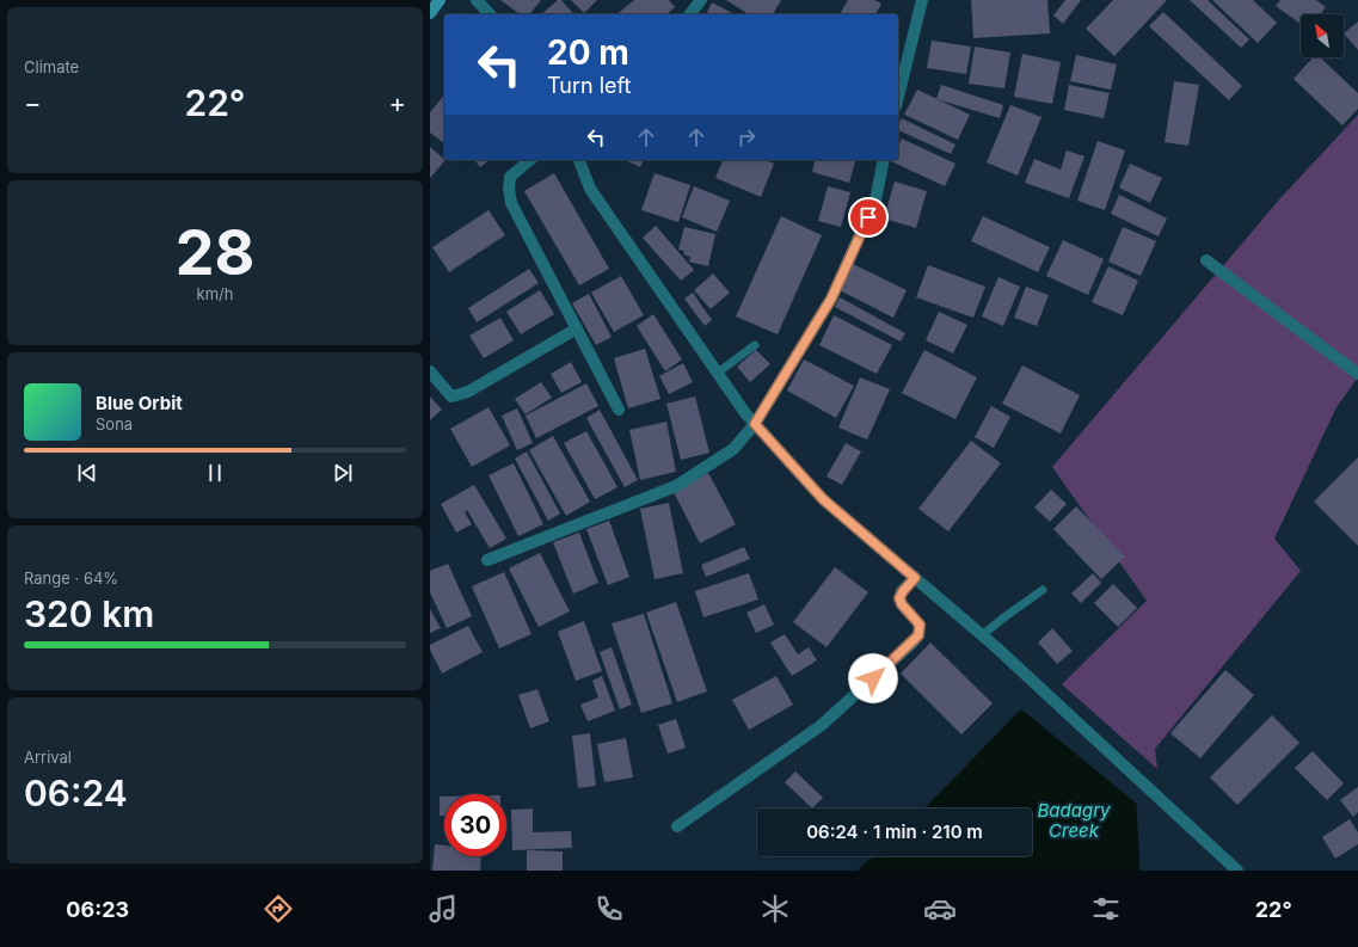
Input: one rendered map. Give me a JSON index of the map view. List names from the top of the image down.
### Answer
{
  "water": ["Badagry Creek"],
  "north": "top left",
  "page": {
    "tile": [
      "Climate",
      ["28", "km/h"],
      ["Range · 64%", "320 km"],
      ["Arrival", "06:24"]
    ],
    "turn": ["20 m", "Turn left"],
    "heat": ["−", "22°", "+"],
    "song": ["Blue Orbit", "Sona"],
    "limit": "30",
    "trip": "06:24 · 1 min · 210 m",
    "tabs": ["06:23", "22°"]
  }
}
